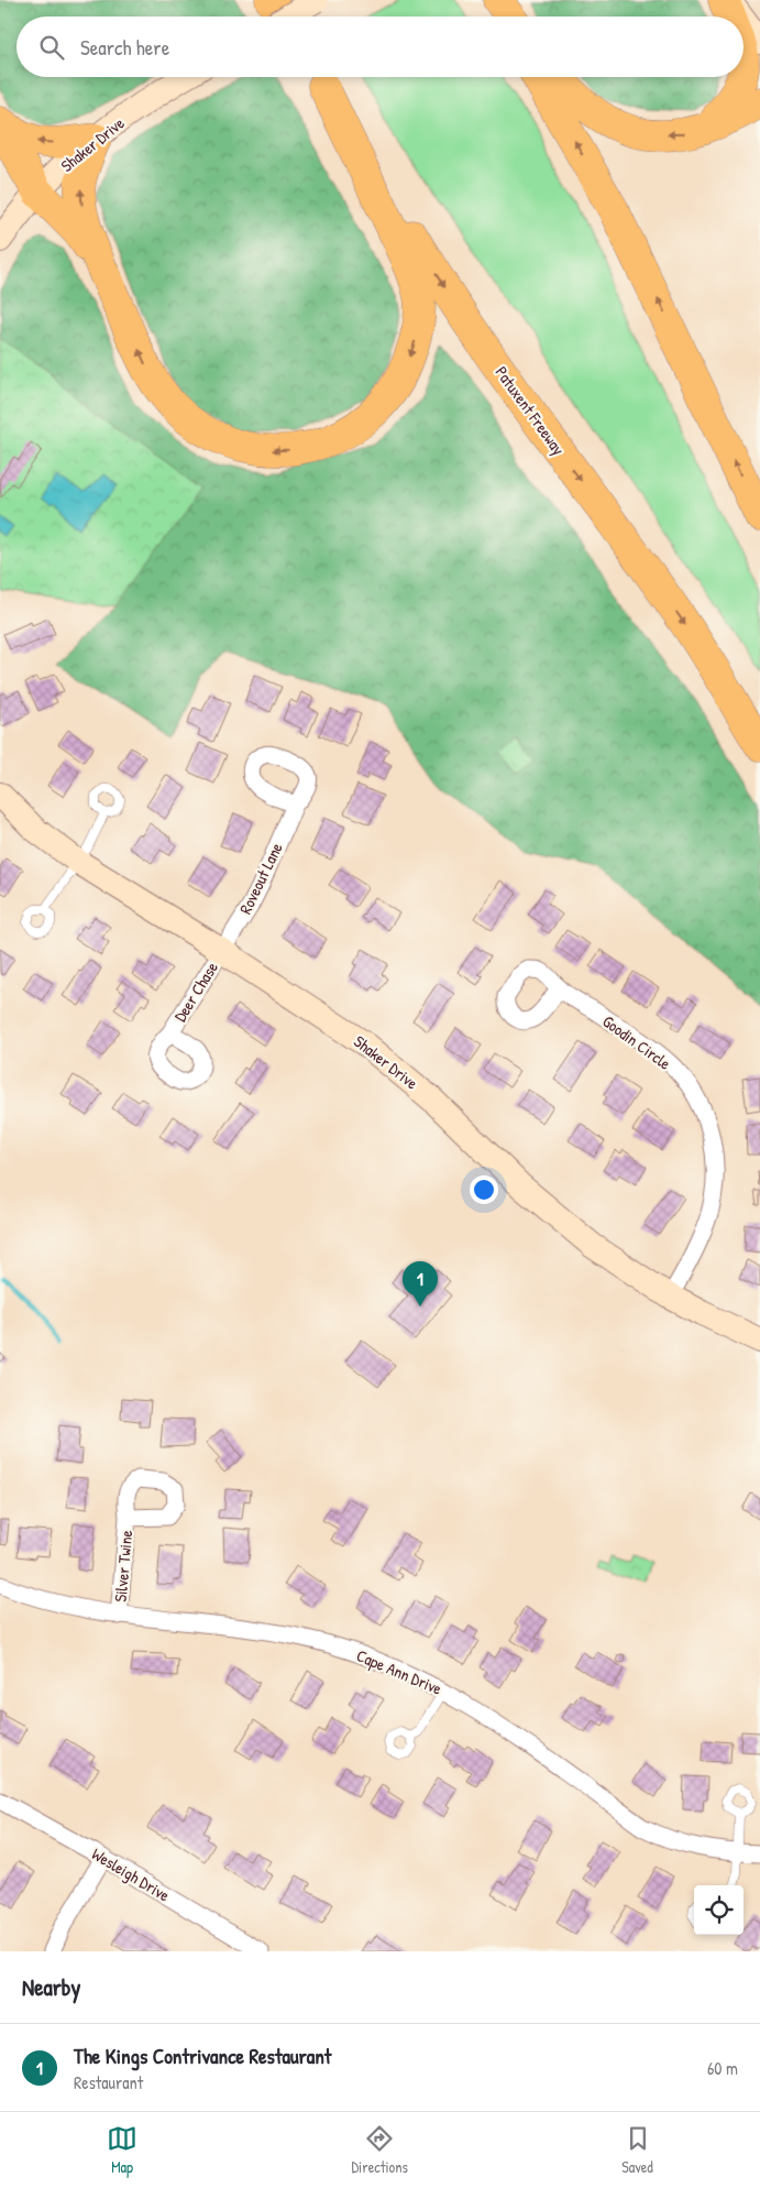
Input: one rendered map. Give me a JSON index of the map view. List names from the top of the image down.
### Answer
{
  "streets": {
    "highway": ["Patuxent Freeway"],
    "street": [
      "Shaker Drive",
      "Roveout Lane",
      "Deer Chase",
      "Goodin Circle",
      "Silver Twine",
      "Cape Ann Drive",
      "Wesleigh Drive"
    ]
  },
  "crossings": [
    ["Shaker Drive", "Roveout Lane"],
    ["Shaker Drive", "Deer Chase"],
    ["Shaker Drive", "Goodin Circle"],
    ["Roveout Lane", "Deer Chase"],
    ["Silver Twine", "Cape Ann Drive"]
  ],
  "page": {
    "search": "Search here",
    "pins": "1",
    "heading": "Nearby",
    "list": [
      {
        "mark": "1",
        "name": "The Kings Contrivance Restaurant",
        "note": "Restaurant",
        "value": "60 m"
      }
    ],
    "nav": ["Map", "Directions", "Saved"]
  }
}
